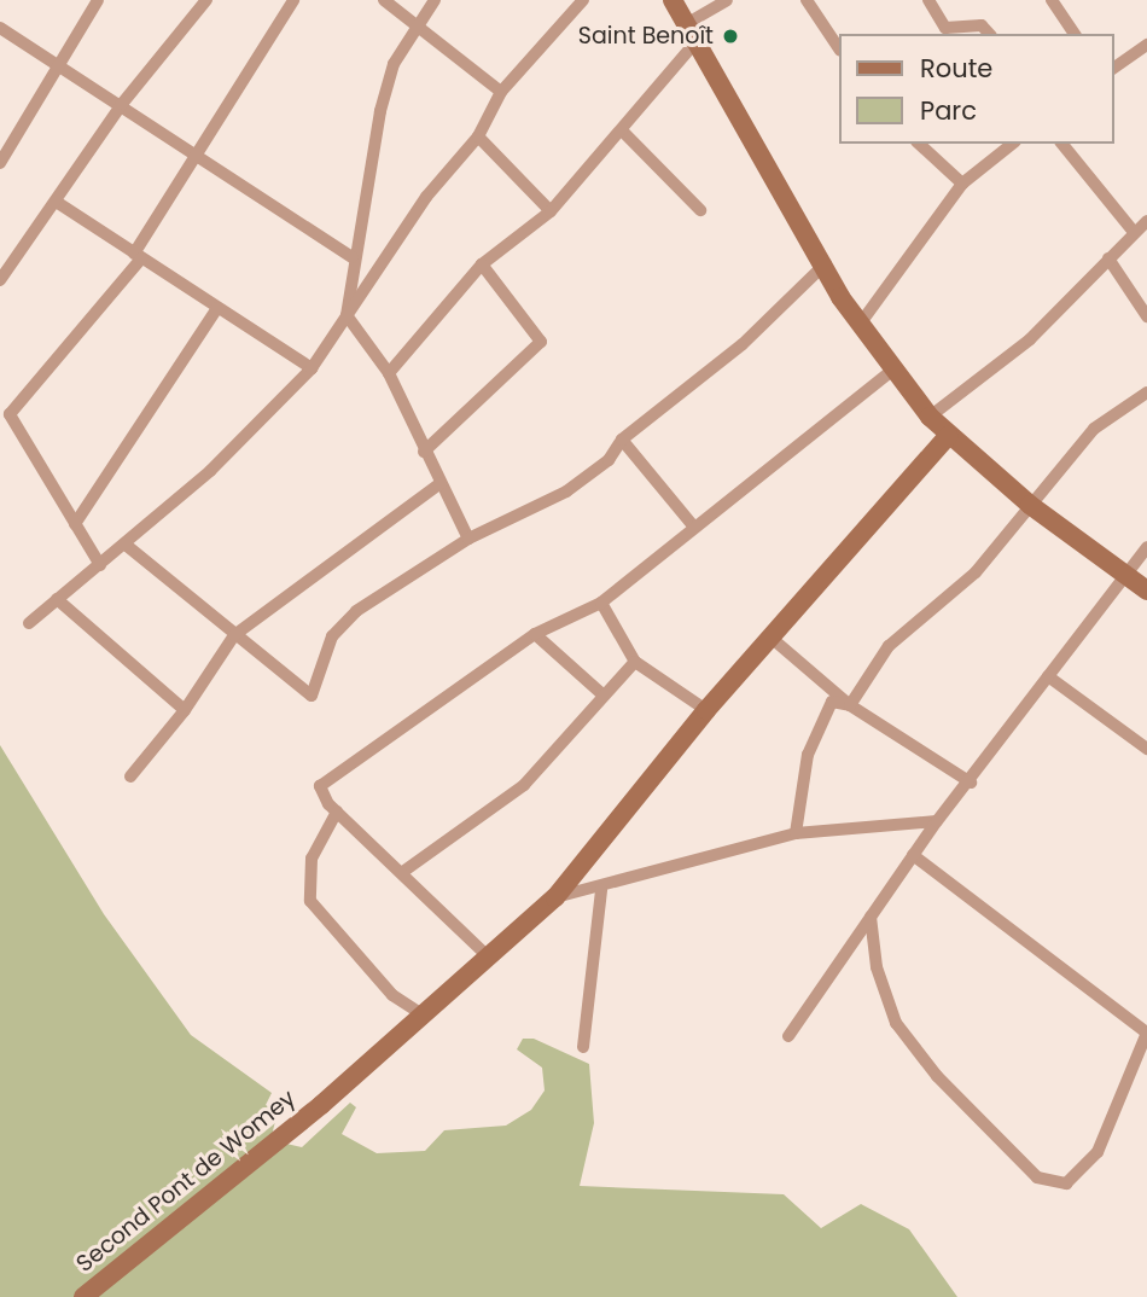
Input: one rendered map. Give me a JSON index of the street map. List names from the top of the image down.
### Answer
{
  "streets": {
    "main road": ["Second Pont de Womey"]
  },
  "places": ["Saint Benoît"],
  "legend": ["Route", "Parc"]
}
